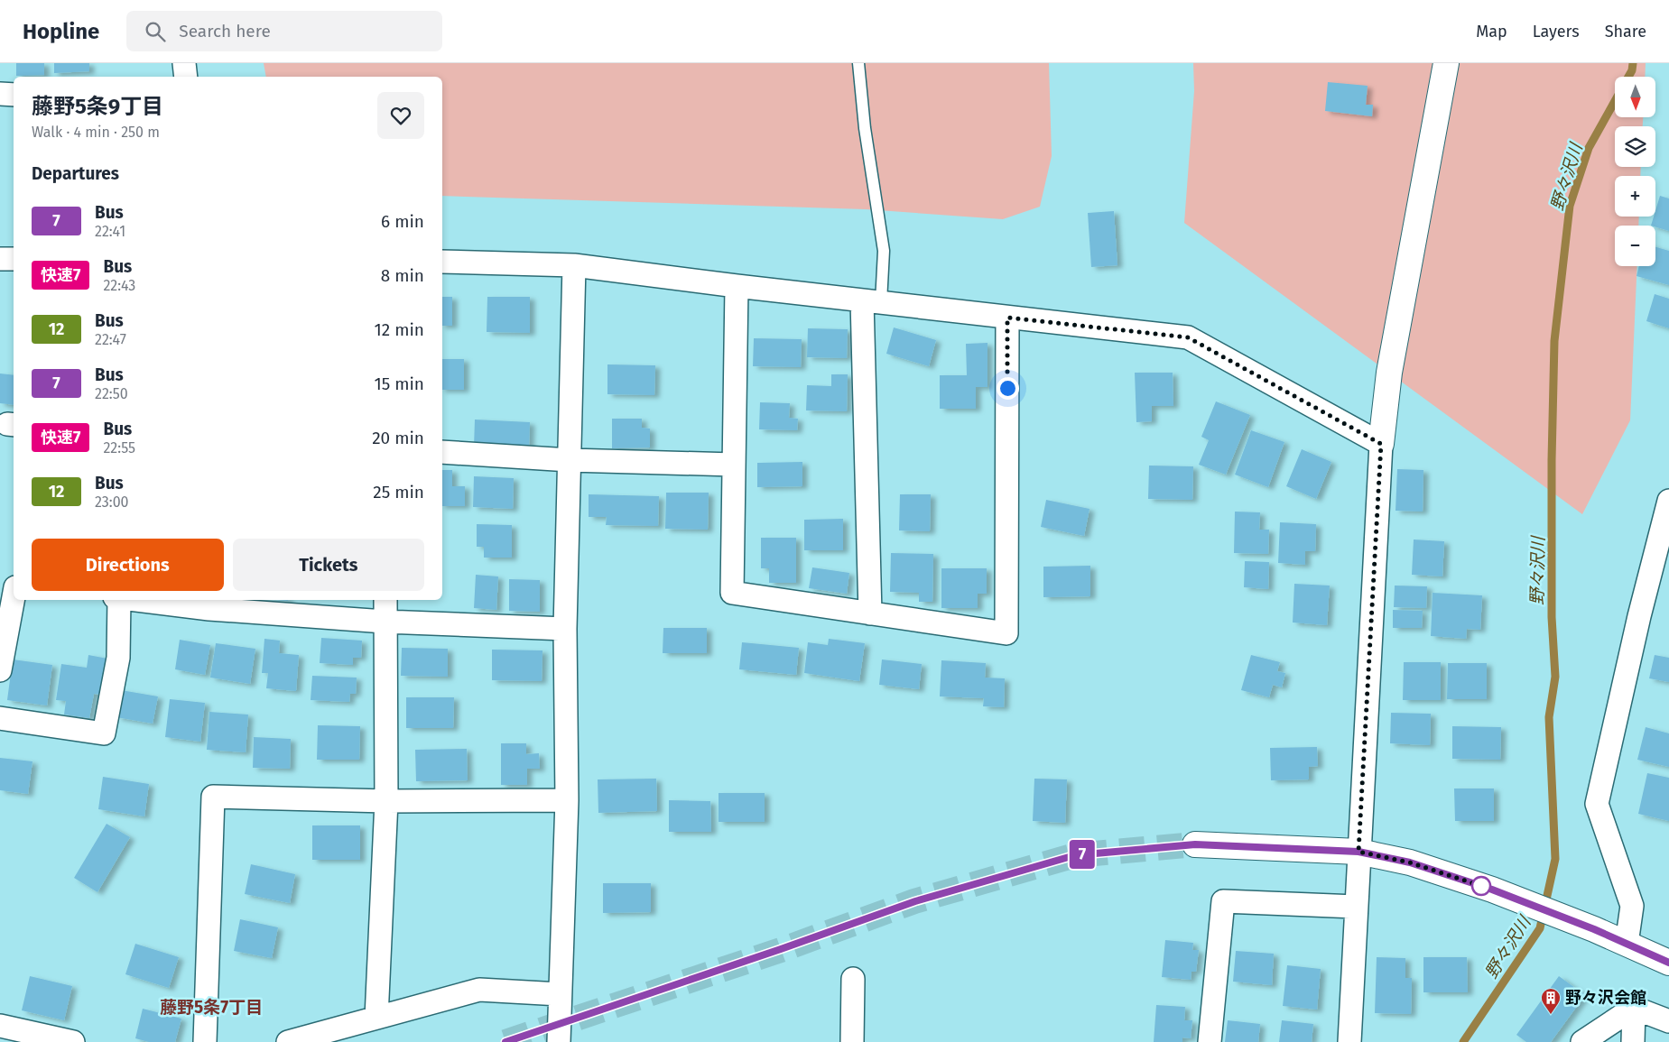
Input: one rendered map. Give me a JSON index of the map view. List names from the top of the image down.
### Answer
{
  "districts": ["藤野5条7丁目"],
  "water": ["野々沢川"],
  "places": {
    "building": ["野々沢会館"]
  },
  "lines": ["bus line 7"],
  "north": "bottom",
  "page": {
    "header": "Hopline",
    "search": "Search here",
    "nav": ["Map", "Layers", "Share"],
    "on_map": "7",
    "map_buttons": ["+", "−"],
    "heading": [
      ["藤野5条9丁目", "Walk · 4 min · 250 m"],
      "Departures"
    ],
    "list": [
      {
        "mark": "7",
        "name": "Bus",
        "note": "22:41",
        "value": "6 min"
      },
      {
        "mark": "快速7",
        "name": "Bus",
        "note": "22:43",
        "value": "8 min"
      },
      {
        "mark": "12",
        "name": "Bus",
        "note": "22:47",
        "value": "12 min"
      },
      {
        "mark": "7",
        "name": "Bus",
        "note": "22:50",
        "value": "15 min"
      },
      {
        "mark": "快速7",
        "name": "Bus",
        "note": "22:55",
        "value": "20 min"
      },
      {
        "mark": "12",
        "name": "Bus",
        "note": "23:00",
        "value": "25 min"
      }
    ],
    "buttons": ["Directions", "Tickets"]
  }
}
